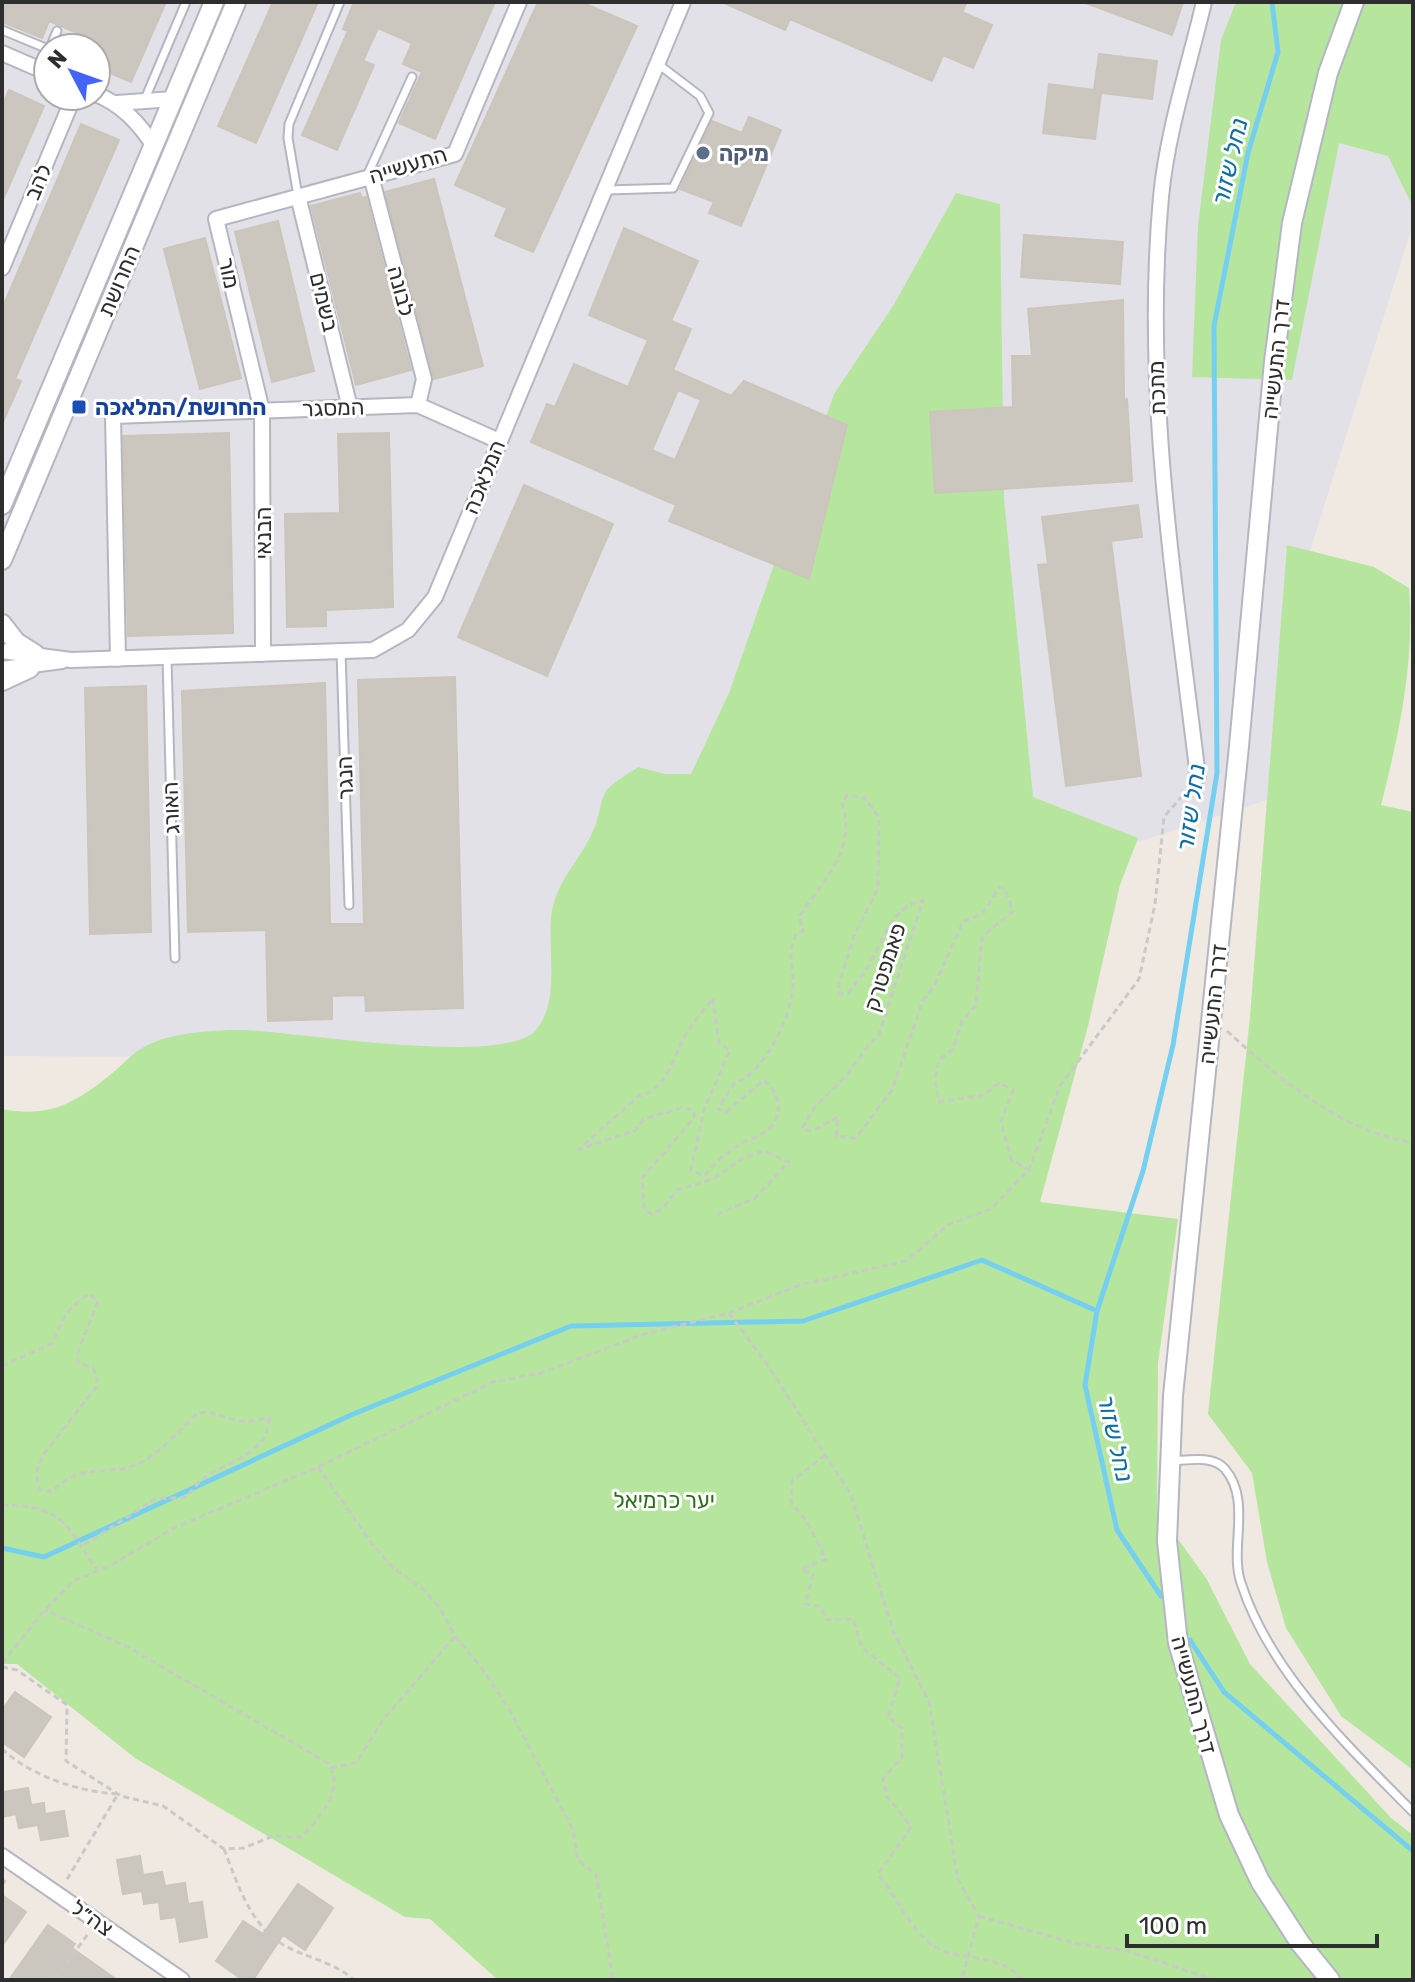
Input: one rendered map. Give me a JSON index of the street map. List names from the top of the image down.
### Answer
{
  "streets": {
    "street": [
      "התעשייה",
      "להב",
      "מור",
      "החרושת",
      "לבונה",
      "בשמים",
      "דרך התעשייה",
      "מתכת",
      "המסגר",
      "המלאכה",
      "הבנאי",
      "צה״ל"
    ],
    "lane": ["הנגר", "האורג"],
    "path": ["פאמפטרק"]
  },
  "crossings": [
    ["התעשייה", "מור"],
    ["התעשייה", "לבונה"],
    ["התעשייה", "בשמים"],
    ["מור", "בשמים"],
    ["מור", "המסגר"],
    ["מור", "הבנאי"],
    ["לבונה", "המסגר"],
    ["בשמים", "המסגר"],
    ["המסגר", "המלאכה"],
    ["המסגר", "הבנאי"],
    ["המלאכה", "הבנאי"],
    ["המלאכה", "הנגר"],
    ["המלאכה", "האורג"]
  ],
  "water": ["נחל שזור"],
  "parks": ["יער כרמיאל"],
  "places": {
    "other": ["מיקה"],
    "transit": ["החרושת/המלאכה"]
  },
  "scale_bar": "100 m",
  "north": "top left"
}
